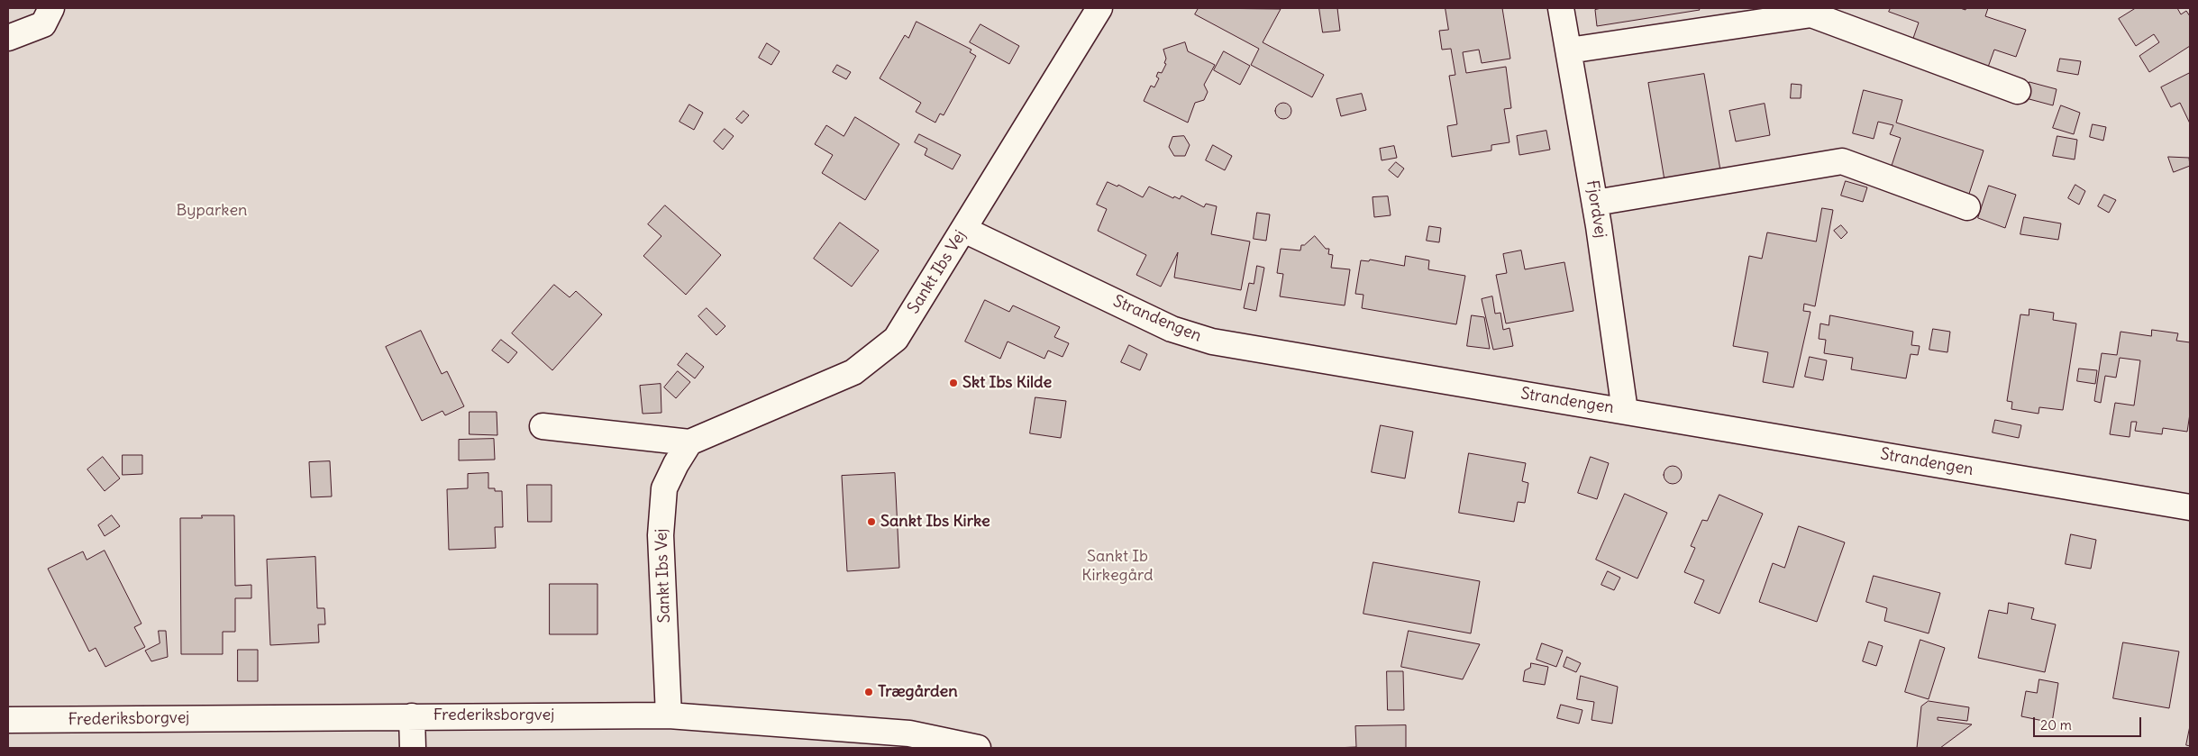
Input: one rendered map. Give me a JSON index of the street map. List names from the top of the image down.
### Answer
{
  "streets": {
    "street": [
      "Fjordvej",
      "Sankt Ibs Vej",
      "Strandengen",
      "Frederiksborgvej"
    ]
  },
  "crossings": [
    ["Fjordvej", "Strandengen"],
    ["Sankt Ibs Vej", "Strandengen"],
    ["Sankt Ibs Vej", "Frederiksborgvej"]
  ],
  "parks": ["Byparken", "Sankt Ib Kirkegård"],
  "places": ["Skt Ibs Kilde", "Sankt Ibs Kirke", "Trægården"],
  "scale_bar": "20 m"
}
